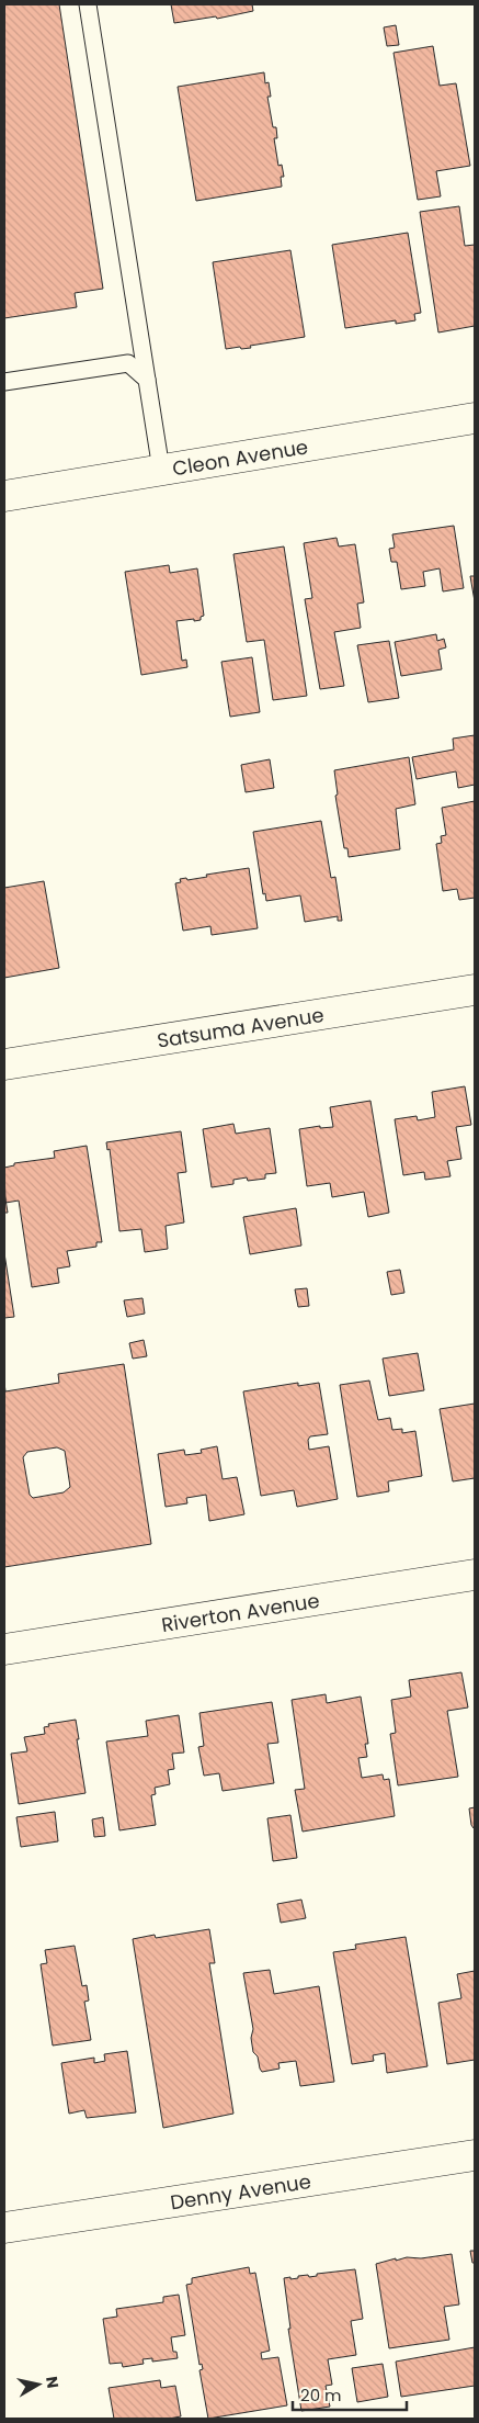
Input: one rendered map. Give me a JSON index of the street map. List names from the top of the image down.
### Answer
{
  "streets": {
    "street": [
      "Cleon Avenue",
      "Satsuma Avenue",
      "Riverton Avenue",
      "Denny Avenue"
    ]
  },
  "scale_bar": "20 m",
  "north": "right"
}
